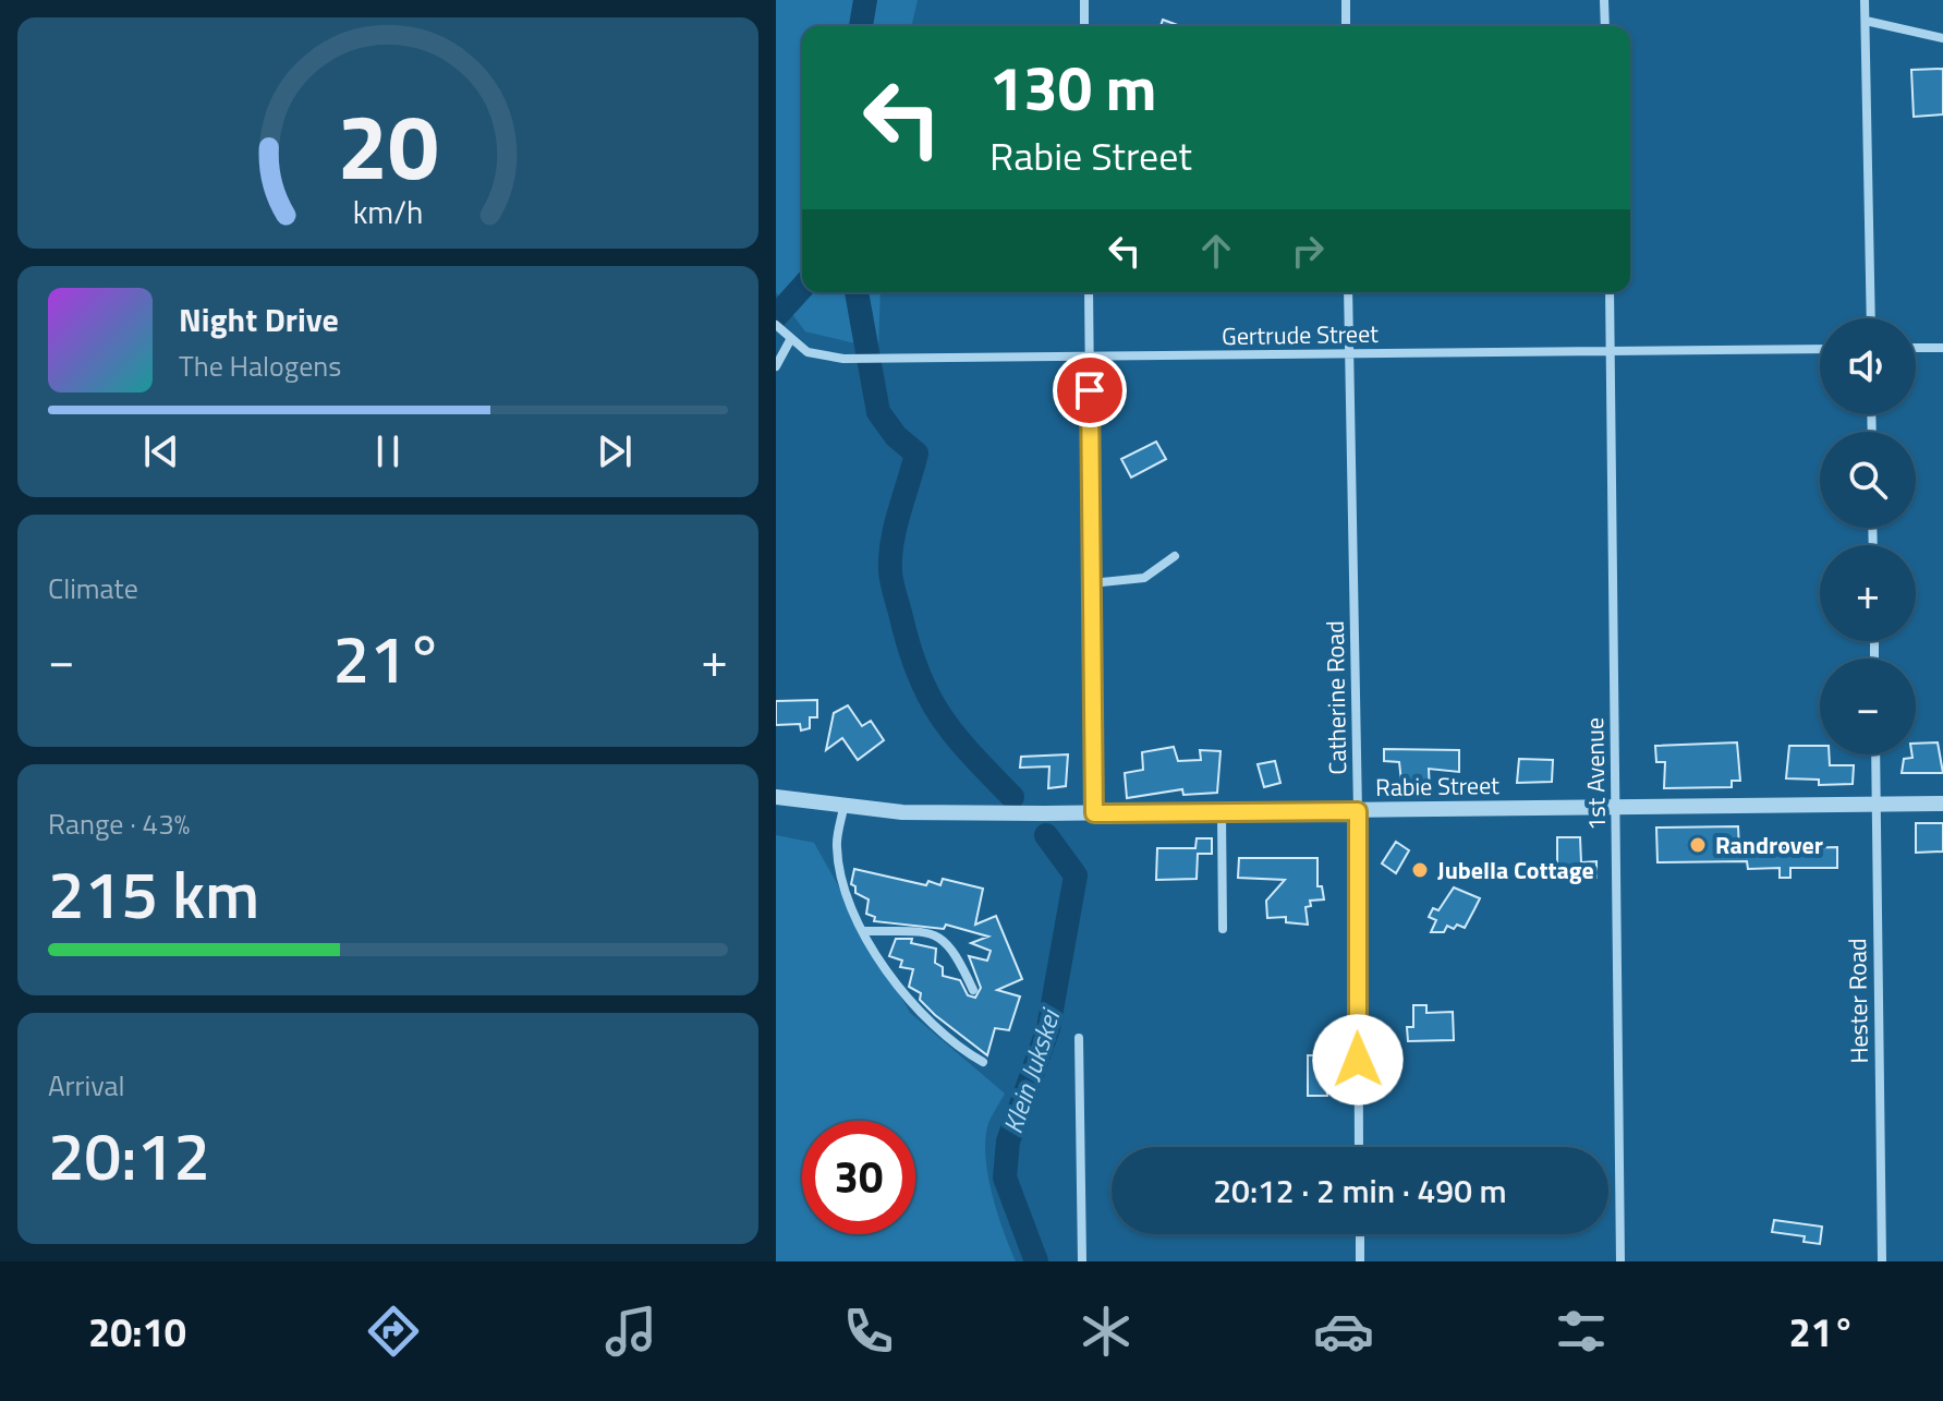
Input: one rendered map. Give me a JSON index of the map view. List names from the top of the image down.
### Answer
{
  "streets": {
    "street": [
      "Gertrude Street",
      "Catherine Road",
      "1st Avenue",
      "Rabie Street",
      "Hester Road"
    ]
  },
  "crossings": [
    ["Gertrude Street", "Catherine Road"],
    ["Gertrude Street", "1st Avenue"],
    ["Catherine Road", "Rabie Street"],
    ["1st Avenue", "Rabie Street"],
    ["Rabie Street", "Hester Road"]
  ],
  "water": ["Klein Jukskei"],
  "places": ["Randrover", "Jubella Cottage"],
  "page": {
    "turn": ["130 m", "Rabie Street"],
    "song": ["Night Drive", "The Halogens"],
    "map_buttons": ["+", "−"],
    "tile": [
      "Climate",
      ["Range · 43%", "215 km"],
      ["Arrival", "20:12"]
    ],
    "heat": ["−", "21°", "+"],
    "limit": "30",
    "trip": "20:12 · 2 min · 490 m",
    "tabs": ["20:10", "21°"],
    "gauge": ["20", "km/h"]
  }
}
